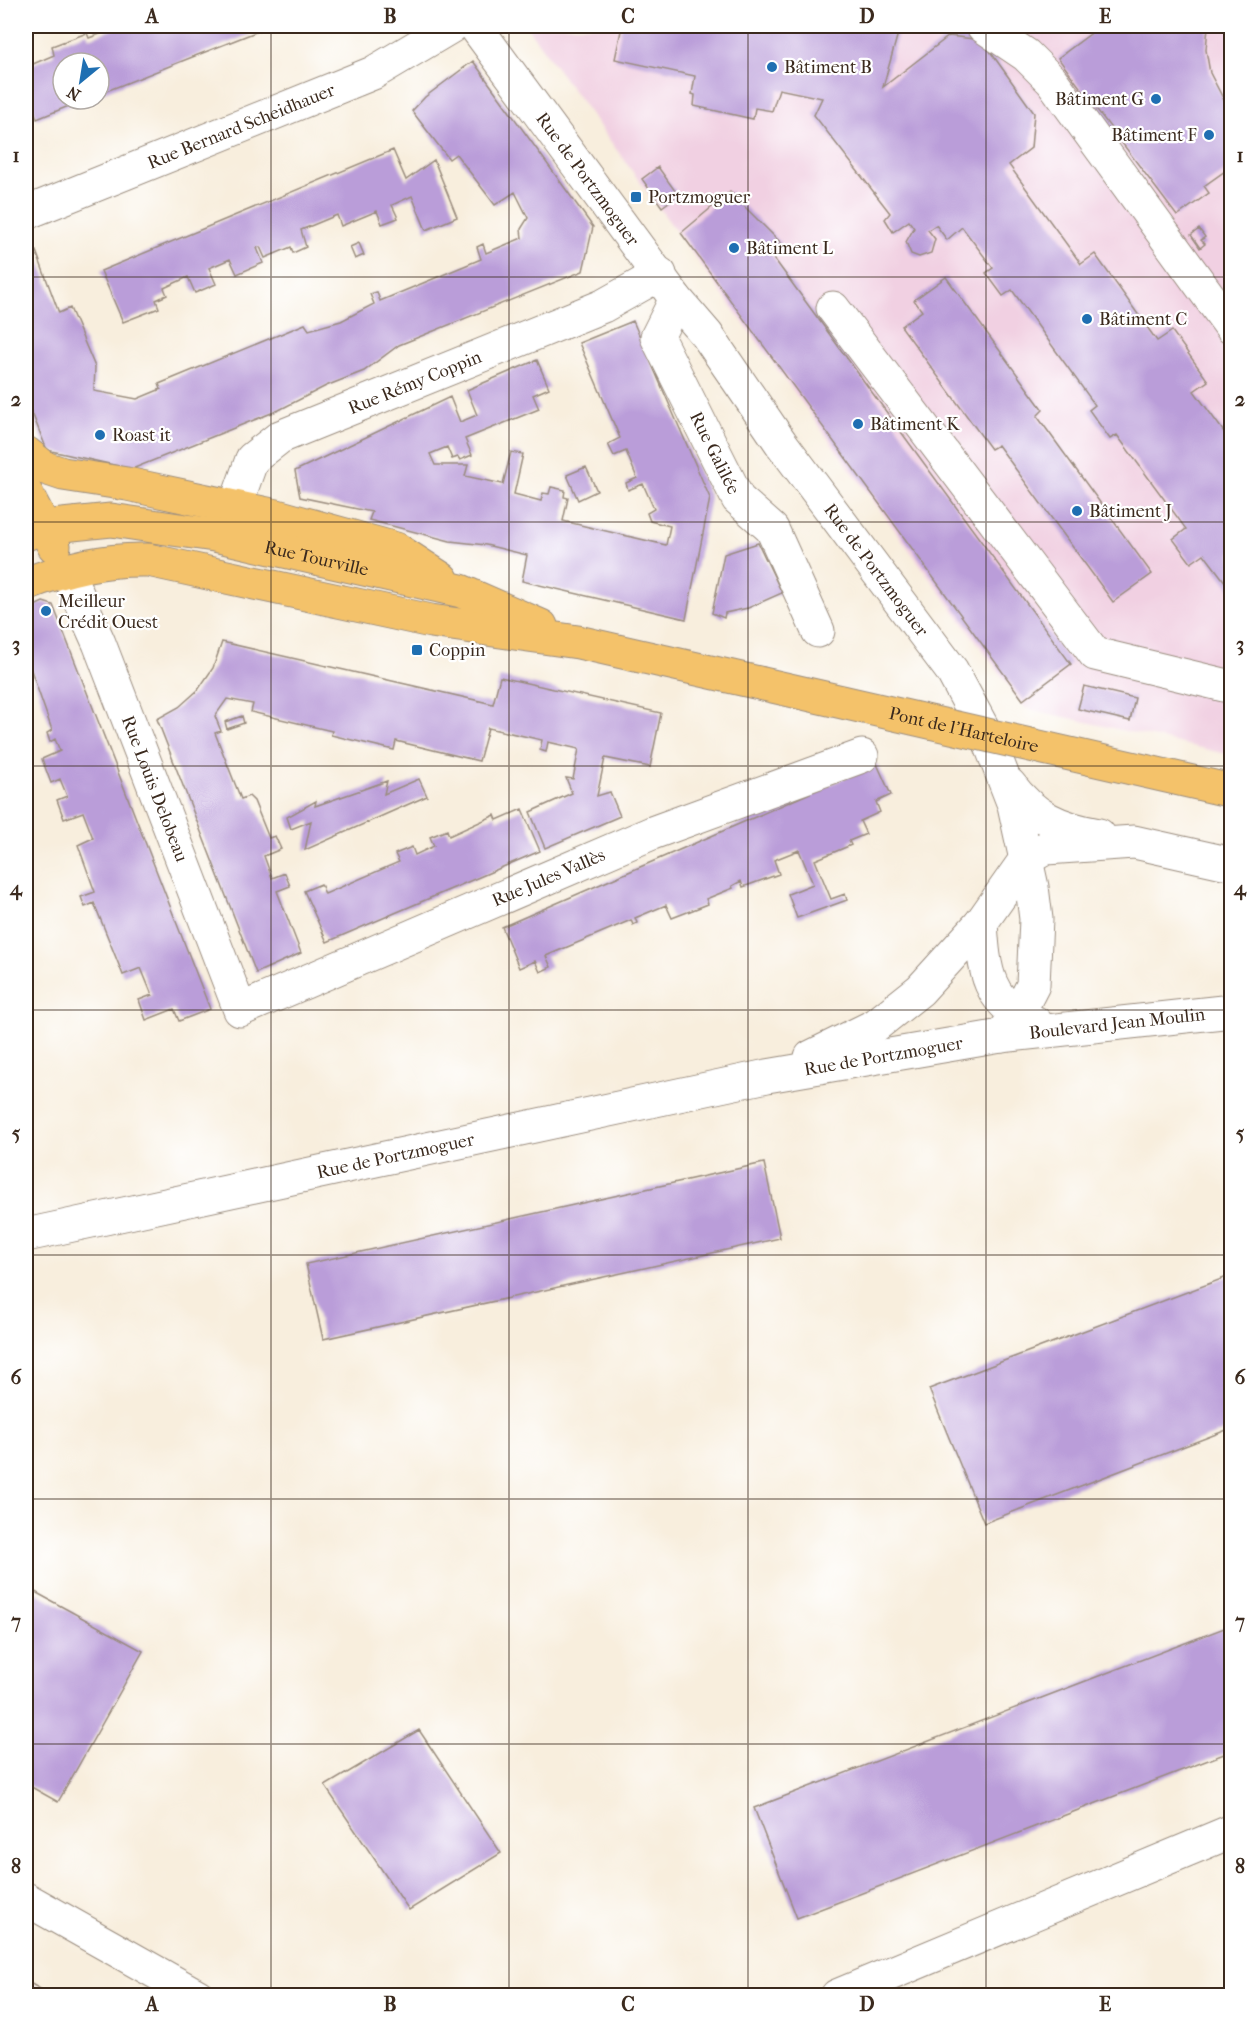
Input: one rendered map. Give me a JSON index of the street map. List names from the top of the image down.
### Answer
{
  "streets": {
    "main road": ["Rue Tourville", "Pont de l'Harteloire"],
    "street": [
      "Rue Bernard Scheidhauer",
      "Rue de Portzmoguer",
      "Rue Rémy Coppin",
      "Rue Galilée",
      "Rue Louis Delobeau",
      "Rue Jules Vallès",
      "Boulevard Jean Moulin"
    ]
  },
  "crossings": [
    ["Rue de Portzmoguer", "Rue Rémy Coppin"],
    ["Rue de Portzmoguer", "Rue Galilée"],
    ["Rue de Portzmoguer", "Boulevard Jean Moulin"],
    ["Rue Rémy Coppin", "Rue Galilée"],
    ["Rue Rémy Coppin", "Rue Tourville"],
    ["Rue Tourville", "Pont de l'Harteloire"],
    ["Rue Tourville", "Rue Louis Delobeau"],
    ["Rue Louis Delobeau", "Rue Jules Vallès"]
  ],
  "places": {
    "other": [
      "Bâtiment B",
      "Bâtiment G",
      "Bâtiment F",
      "Bâtiment L",
      "Bâtiment C",
      "Bâtiment K",
      "Roast it",
      "Bâtiment J",
      "Meilleur Crédit Ouest"
    ],
    "transit": ["Portzmoguer", "Coppin"]
  },
  "north": "bottom left",
  "grid": {
    "columns": [
      "A",
      "B",
      "C",
      "D",
      "E"
    ],
    "rows": [
      "1",
      "2",
      "3",
      "4",
      "5",
      "6",
      "7",
      "8"
    ]
  }
}
